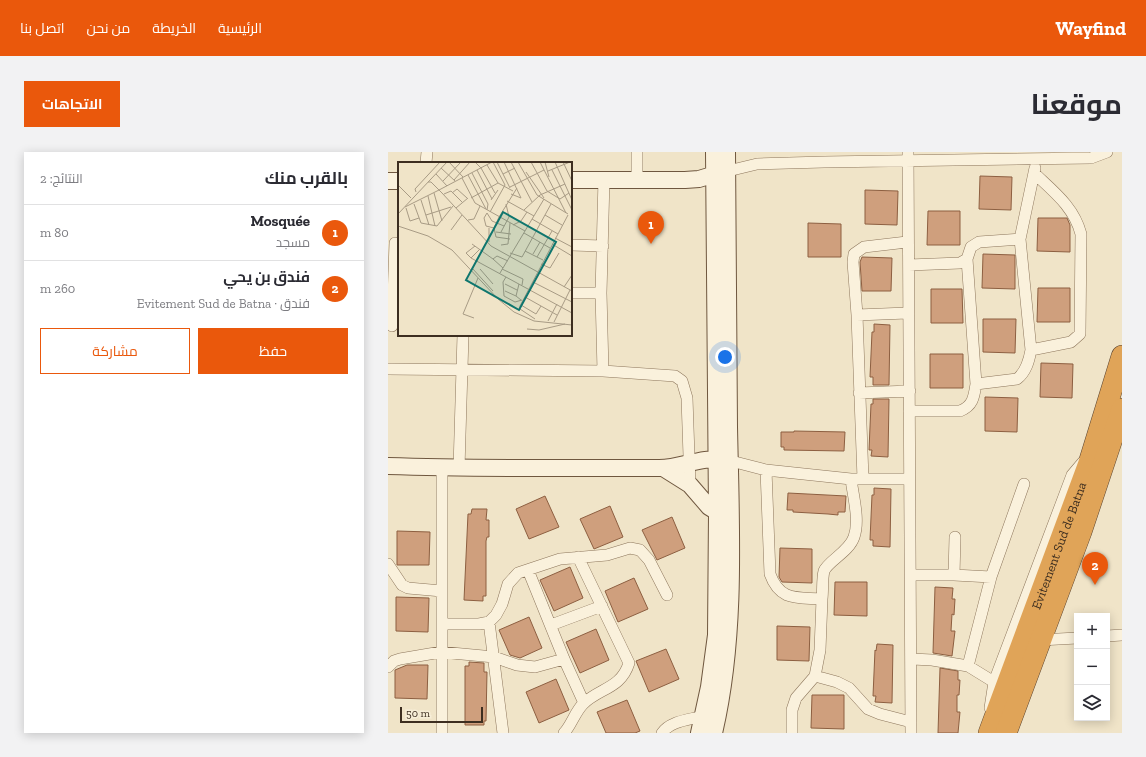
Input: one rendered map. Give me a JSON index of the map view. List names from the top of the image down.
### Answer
{
  "streets": {
    "highway": ["Evitement Sud de Batna"]
  },
  "scale_bar": "50 m",
  "page": {
    "header": "Wayfind",
    "nav": [
      "الرئيسية",
      "الخريطة",
      "من نحن",
      "اتصل بنا"
    ],
    "title": "موقعنا",
    "buttons": [
      "الاتجاهات",
      ["حفظ", "مشاركة"]
    ],
    "heading": ["بالقرب منك", "النتائج: 2"],
    "list": [
      {
        "mark": "1",
        "name": "Mosquée",
        "note": "مسجد",
        "value": "80 m"
      },
      {
        "mark": "2",
        "name": "فندق بن يحي",
        "note": "فندق · Evitement Sud de Batna",
        "value": "260 m"
      }
    ],
    "pins": ["1", "2"],
    "map_buttons": ["+", "−"],
    "scale": "50 m"
  }
}
